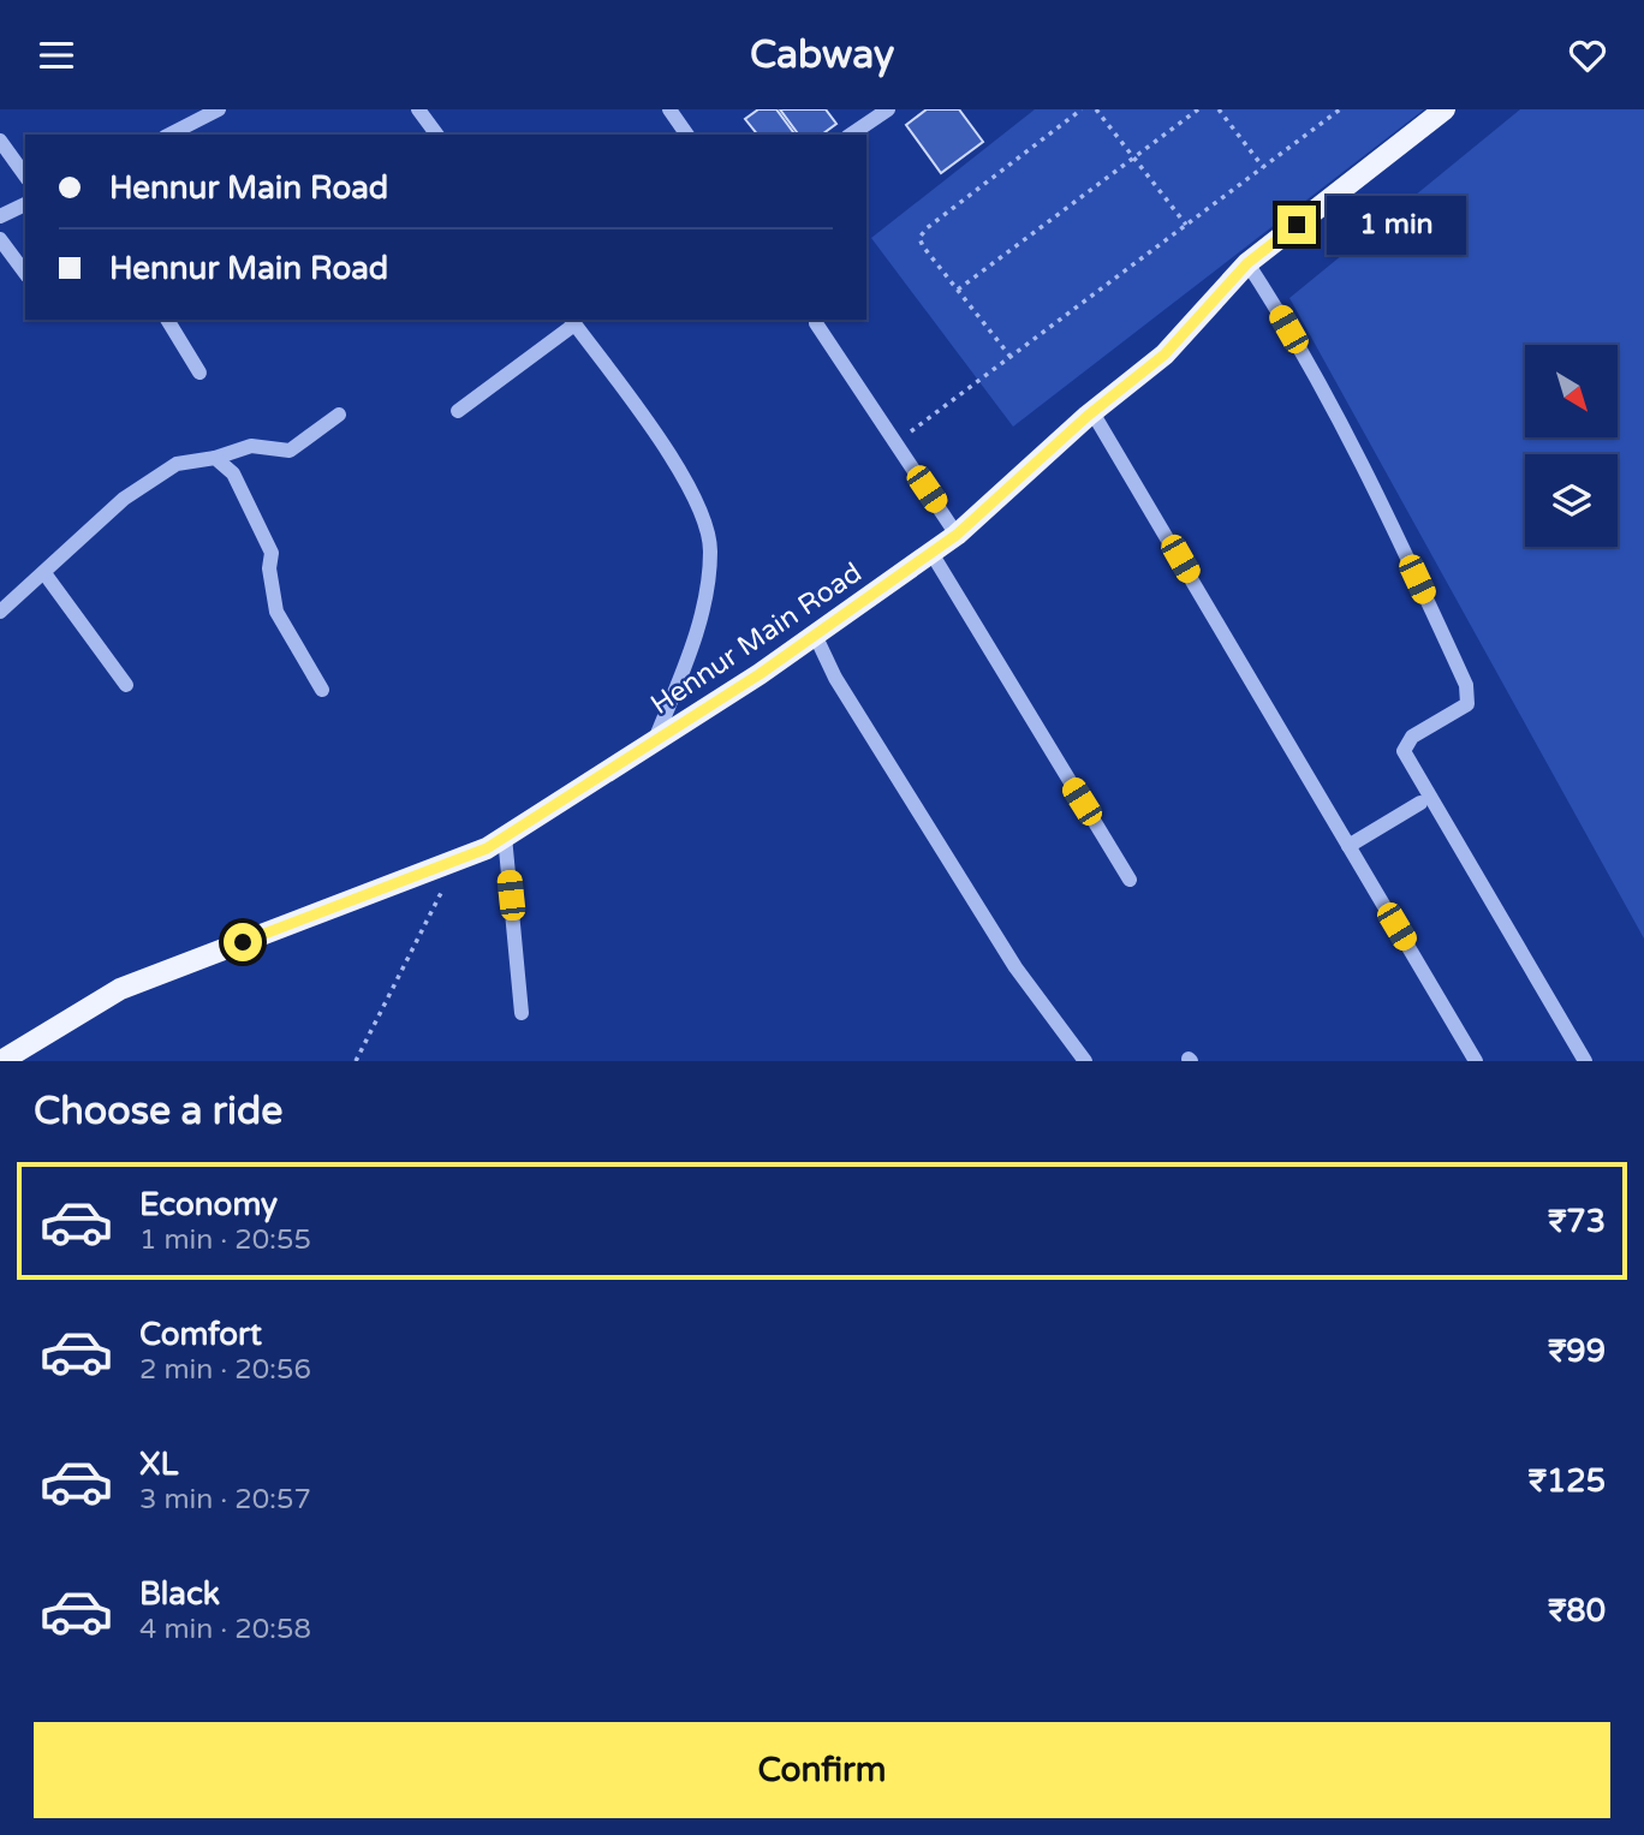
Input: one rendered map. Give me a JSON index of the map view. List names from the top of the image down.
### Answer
{
  "streets": {
    "main road": ["Hennur Main Road"]
  },
  "north": "bottom right",
  "page": {
    "header": "Cabway",
    "banner": ["Hennur Main Road", "Hennur Main Road"],
    "bubble": "1 min",
    "heading": "Choose a ride",
    "list": [
      {
        "name": "Economy",
        "note": "1 min · 20:55",
        "value": "₹73"
      },
      {
        "name": "Comfort",
        "note": "2 min · 20:56",
        "value": "₹99"
      },
      {
        "name": "XL",
        "note": "3 min · 20:57",
        "value": "₹125"
      },
      {
        "name": "Black",
        "note": "4 min · 20:58",
        "value": "₹80"
      }
    ],
    "buttons": "Confirm"
  }
}
